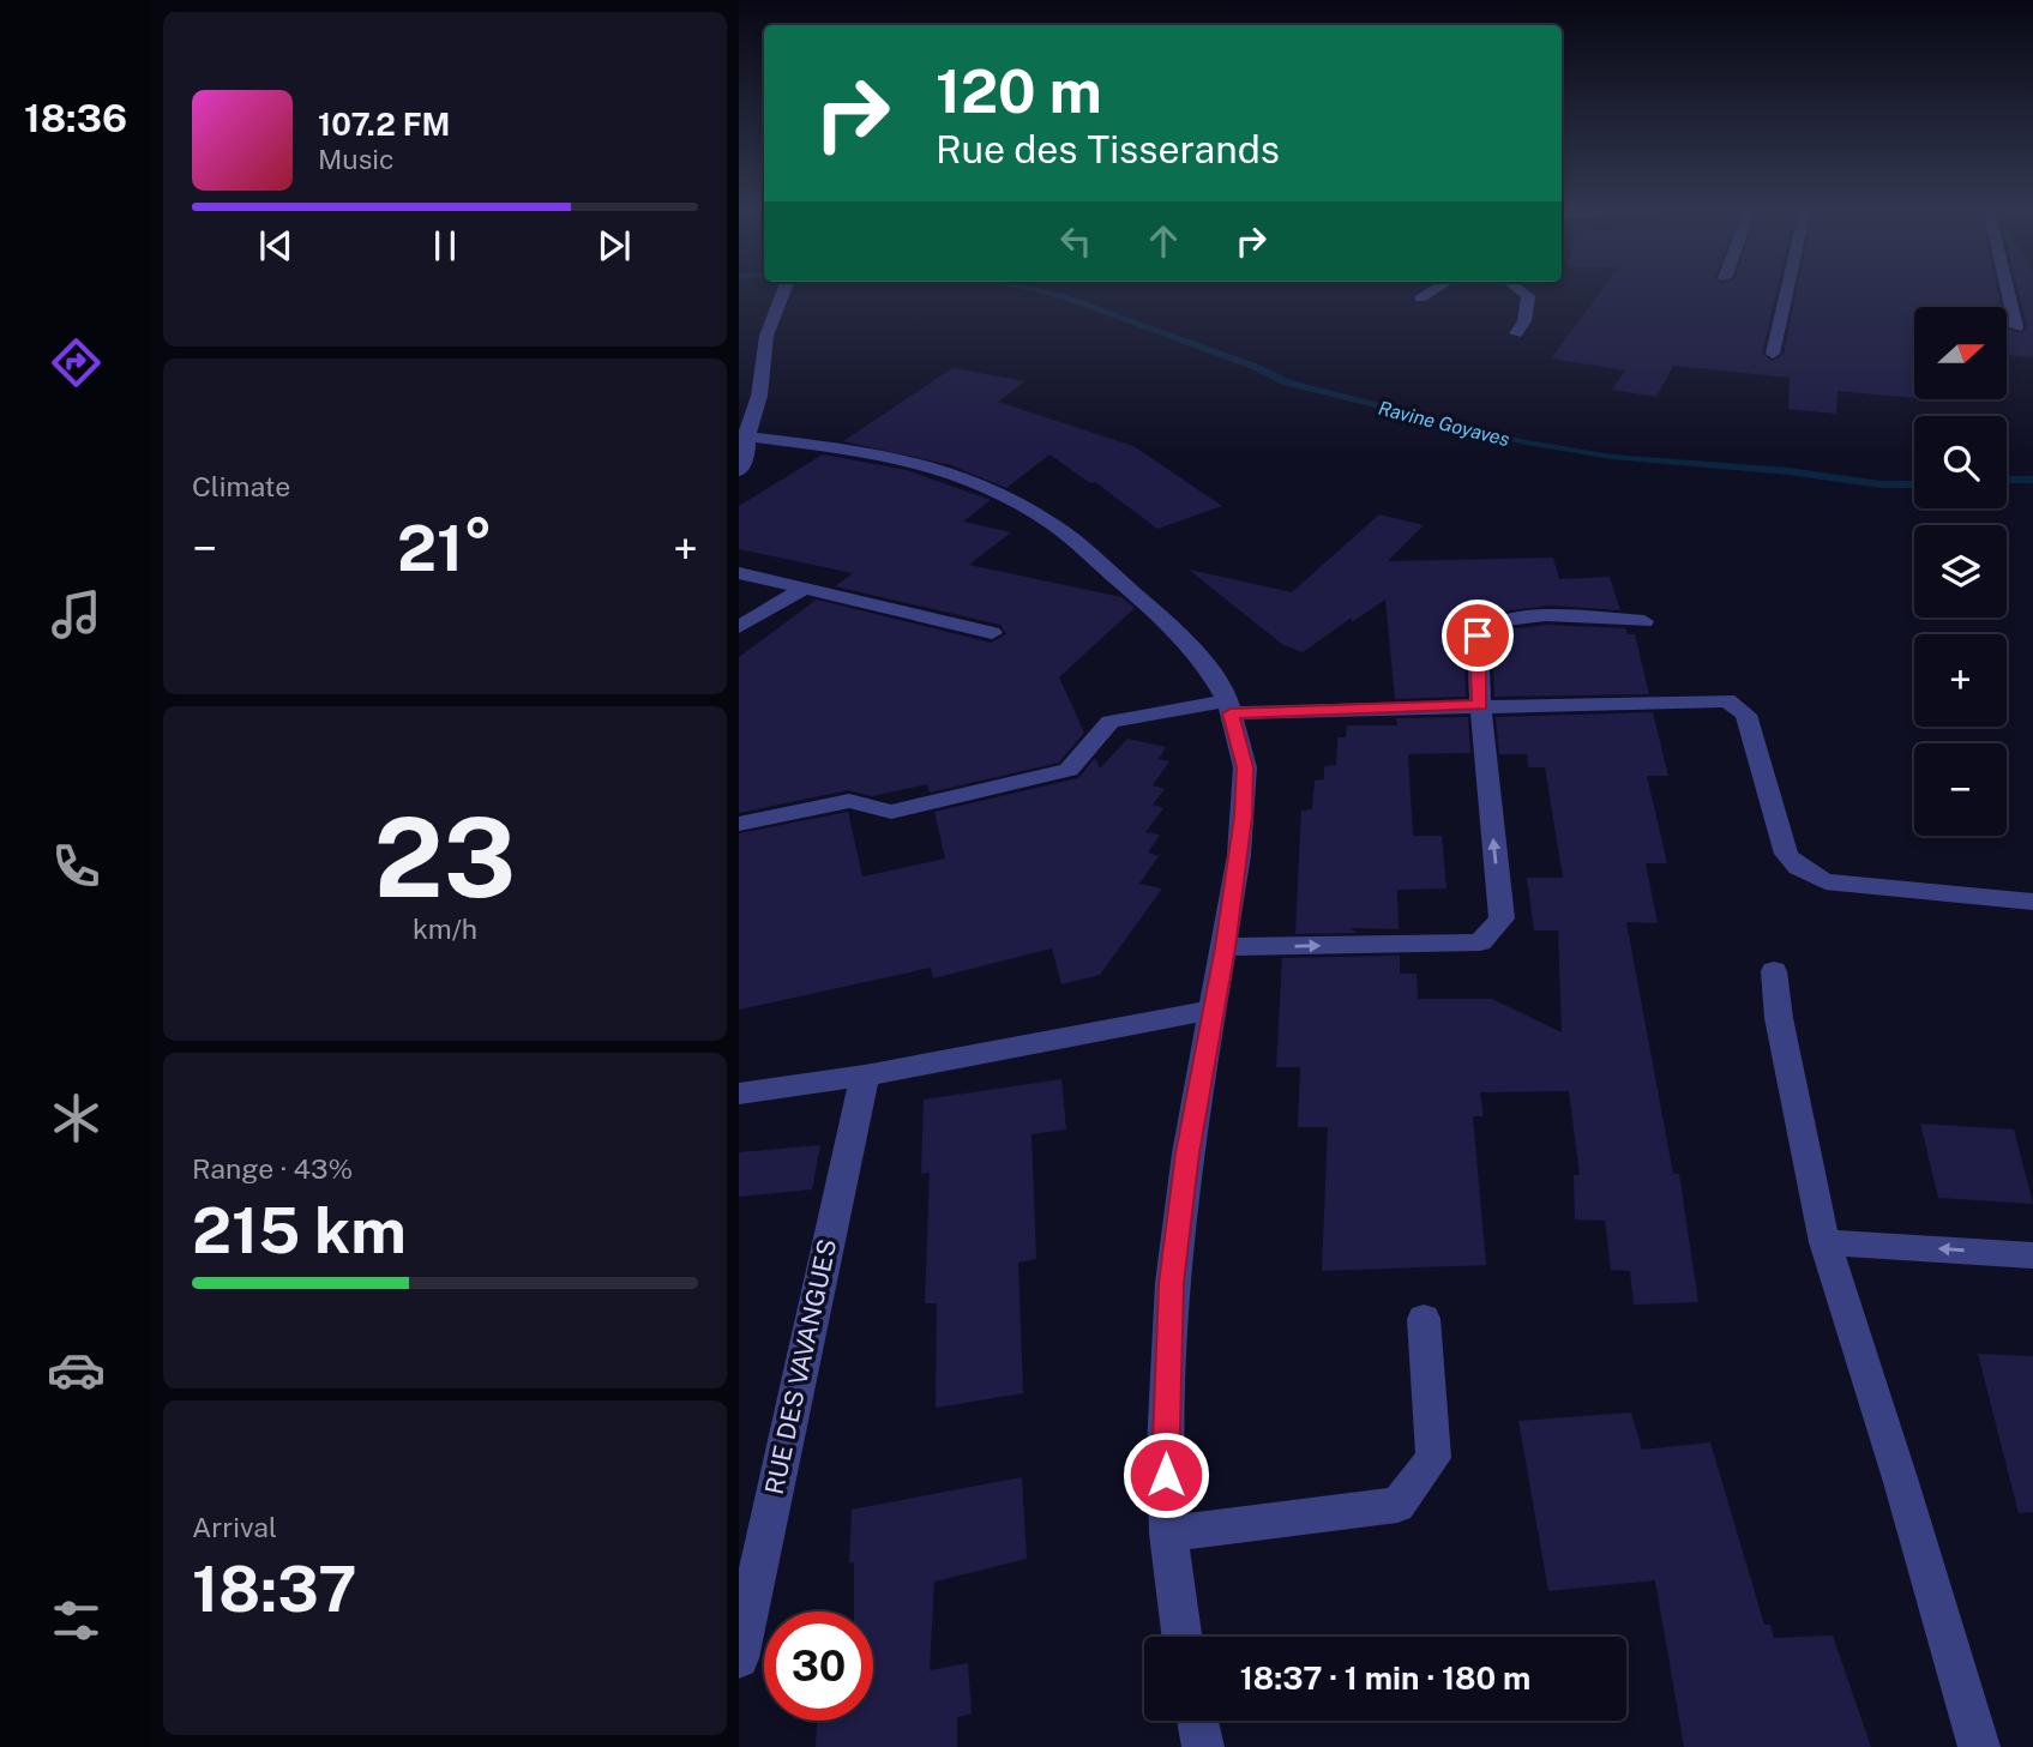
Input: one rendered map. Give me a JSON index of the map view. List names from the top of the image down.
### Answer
{
  "streets": {
    "street": ["RUE DES VAVANGUES"]
  },
  "water": ["Ravine Goyaves"],
  "north": "right",
  "page": {
    "tabs": "18:36",
    "turn": ["120 m", "Rue des Tisserands"],
    "song": ["107.2 FM", "Music"],
    "map_buttons": ["+", "−"],
    "tile": [
      "Climate",
      ["23", "km/h"],
      ["Range · 43%", "215 km"],
      ["Arrival", "18:37"]
    ],
    "heat": ["−", "21°", "+"],
    "limit": "30",
    "trip": "18:37 · 1 min · 180 m"
  }
}
